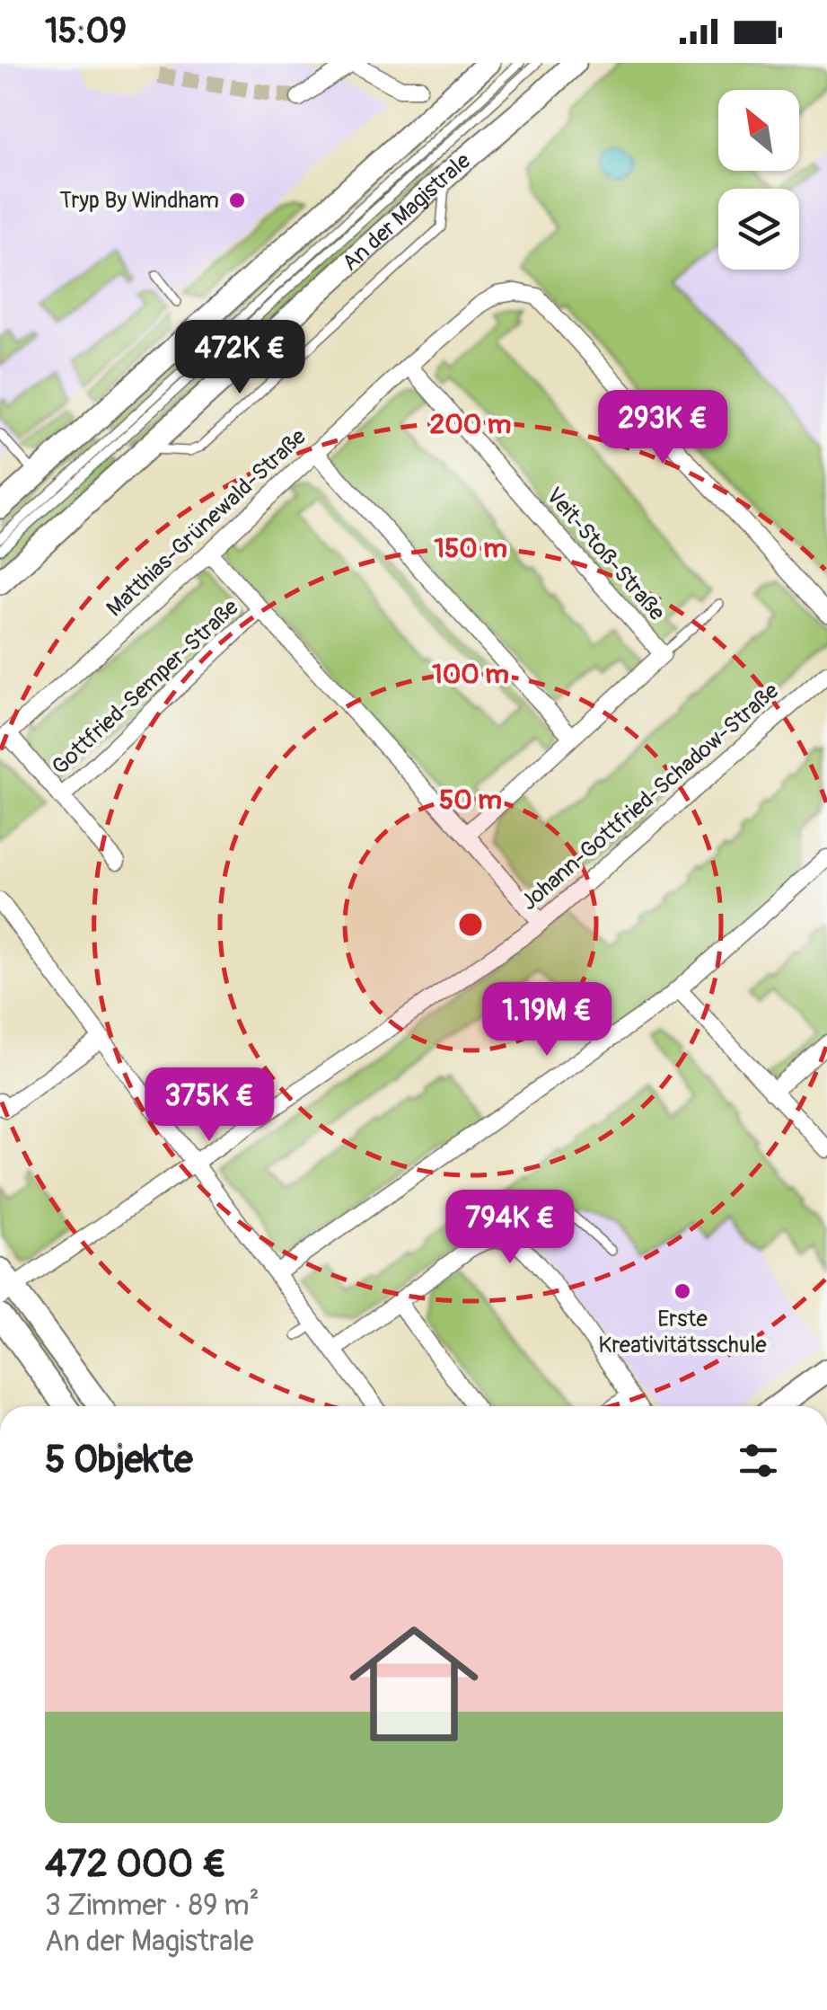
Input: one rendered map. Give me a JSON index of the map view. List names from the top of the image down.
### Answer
{
  "streets": {
    "main road": ["An der Magistrale"],
    "street": [
      "Matthias-Grünewald-Straße",
      "Veit-Stoß-Straße",
      "Gottfried-Semper-Straße",
      "Johann-Gottfried-Schadow-Straße"
    ]
  },
  "crossings": [
    ["Matthias-Grünewald-Straße", "Veit-Stoß-Straße"],
    ["Matthias-Grünewald-Straße", "Gottfried-Semper-Straße"],
    ["Veit-Stoß-Straße", "Gottfried-Semper-Straße"],
    ["Gottfried-Semper-Straße", "Johann-Gottfried-Schadow-Straße"]
  ],
  "places": ["Tryp By Windham", "Erste Kreativitätsschule"],
  "north": "top left",
  "page": {
    "status": "15:09",
    "price": [
      "472K €",
      "293K €",
      "1.19M €",
      "375K €",
      "794K €"
    ],
    "heading": "5 Objekte",
    "list": [
      {
        "name": "472 000 €",
        "note": "3 Zimmer · 89 m² · An der Magistrale"
      }
    ]
  },
  "rings": [
    "200 m",
    "150 m",
    "100 m",
    "50 m"
  ]
}
